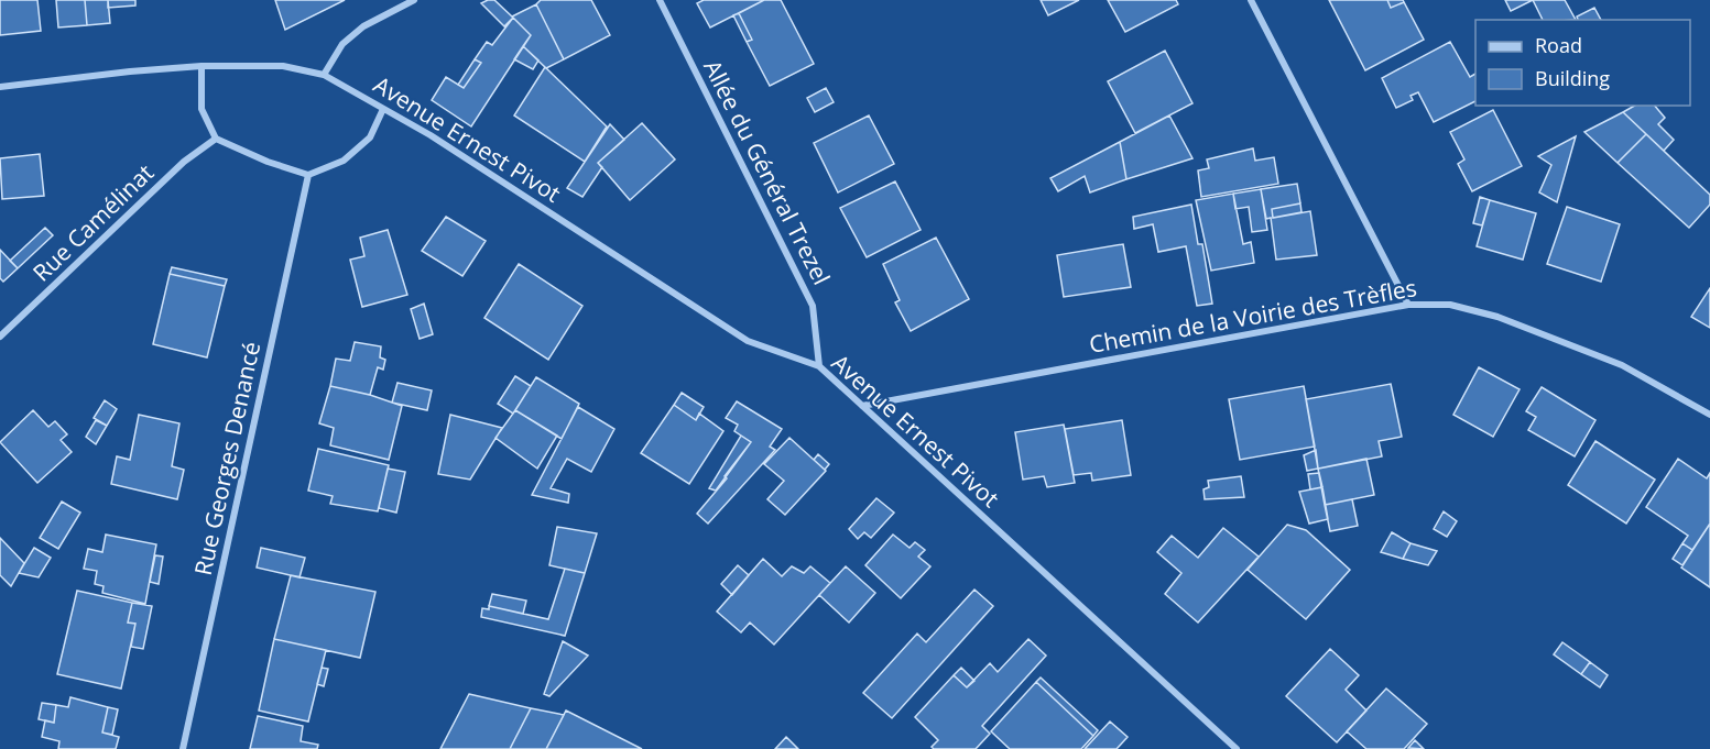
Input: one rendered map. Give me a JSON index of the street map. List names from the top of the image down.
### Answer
{
  "streets": {
    "street": [
      "Avenue Ernest Pivot",
      "Allée du Général Trezel",
      "Rue Camélinat",
      "Chemin de la Voirie des Trèfles",
      "Rue Georges Denancé"
    ]
  },
  "crossings": [
    ["Avenue Ernest Pivot", "Allée du Général Trezel"],
    ["Avenue Ernest Pivot", "Chemin de la Voirie des Trèfles"]
  ],
  "legend": ["Road", "Building"]
}
